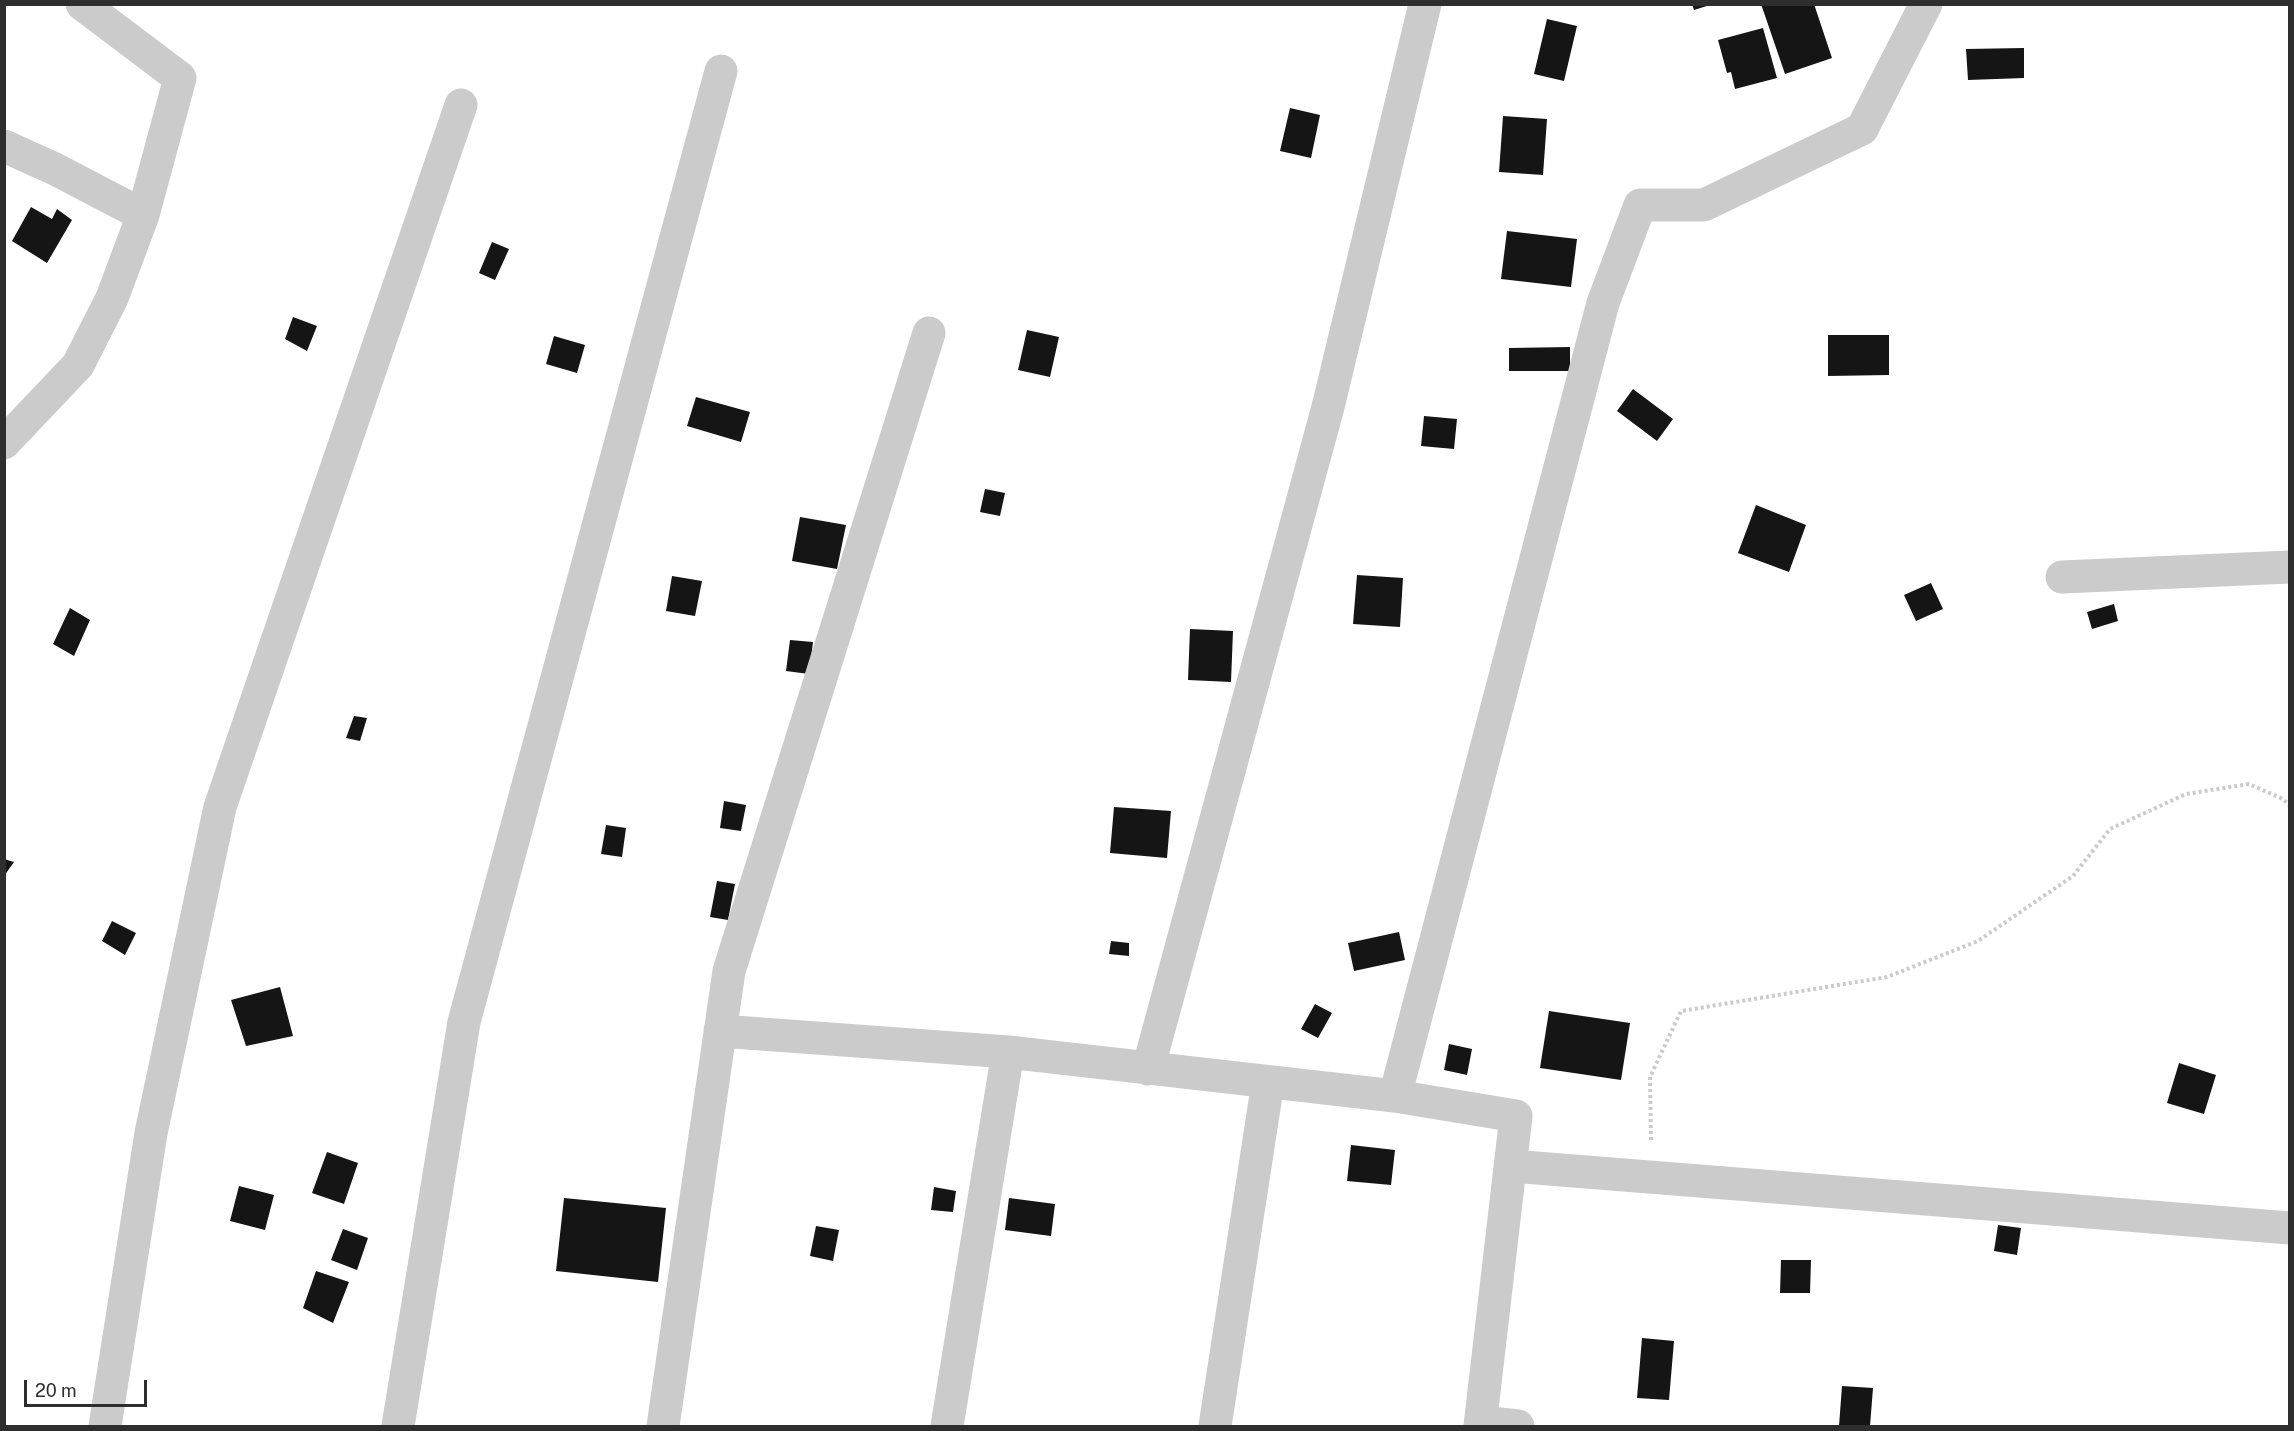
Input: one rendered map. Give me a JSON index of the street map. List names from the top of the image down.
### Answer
{
  "scale_bar": "20 m"
}
